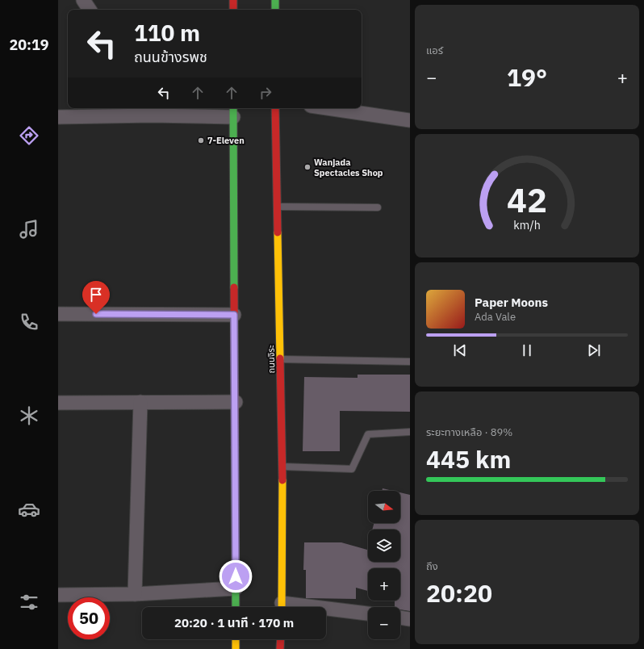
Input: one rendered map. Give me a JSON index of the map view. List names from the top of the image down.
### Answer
{
  "streets": {
    "main road": ["ถนนจิระ"]
  },
  "places": ["7-Eleven", "Wanjada Spectacles Shop"],
  "north": "right",
  "page": {
    "tabs": "20:19",
    "tile": [
      "แอร์",
      ["ระยะทางเหลือ · 89%", "445 km"],
      ["ถึง", "20:20"]
    ],
    "turn": ["110 m", "ถนนข้างรพช"],
    "heat": ["−", "19°", "+"],
    "song": ["Paper Moons", "Ada Vale"],
    "map_buttons": ["+", "−"],
    "limit": "50",
    "trip": "20:20 · 1 นาที · 170 m",
    "gauge": ["42", "km/h"]
  }
}
